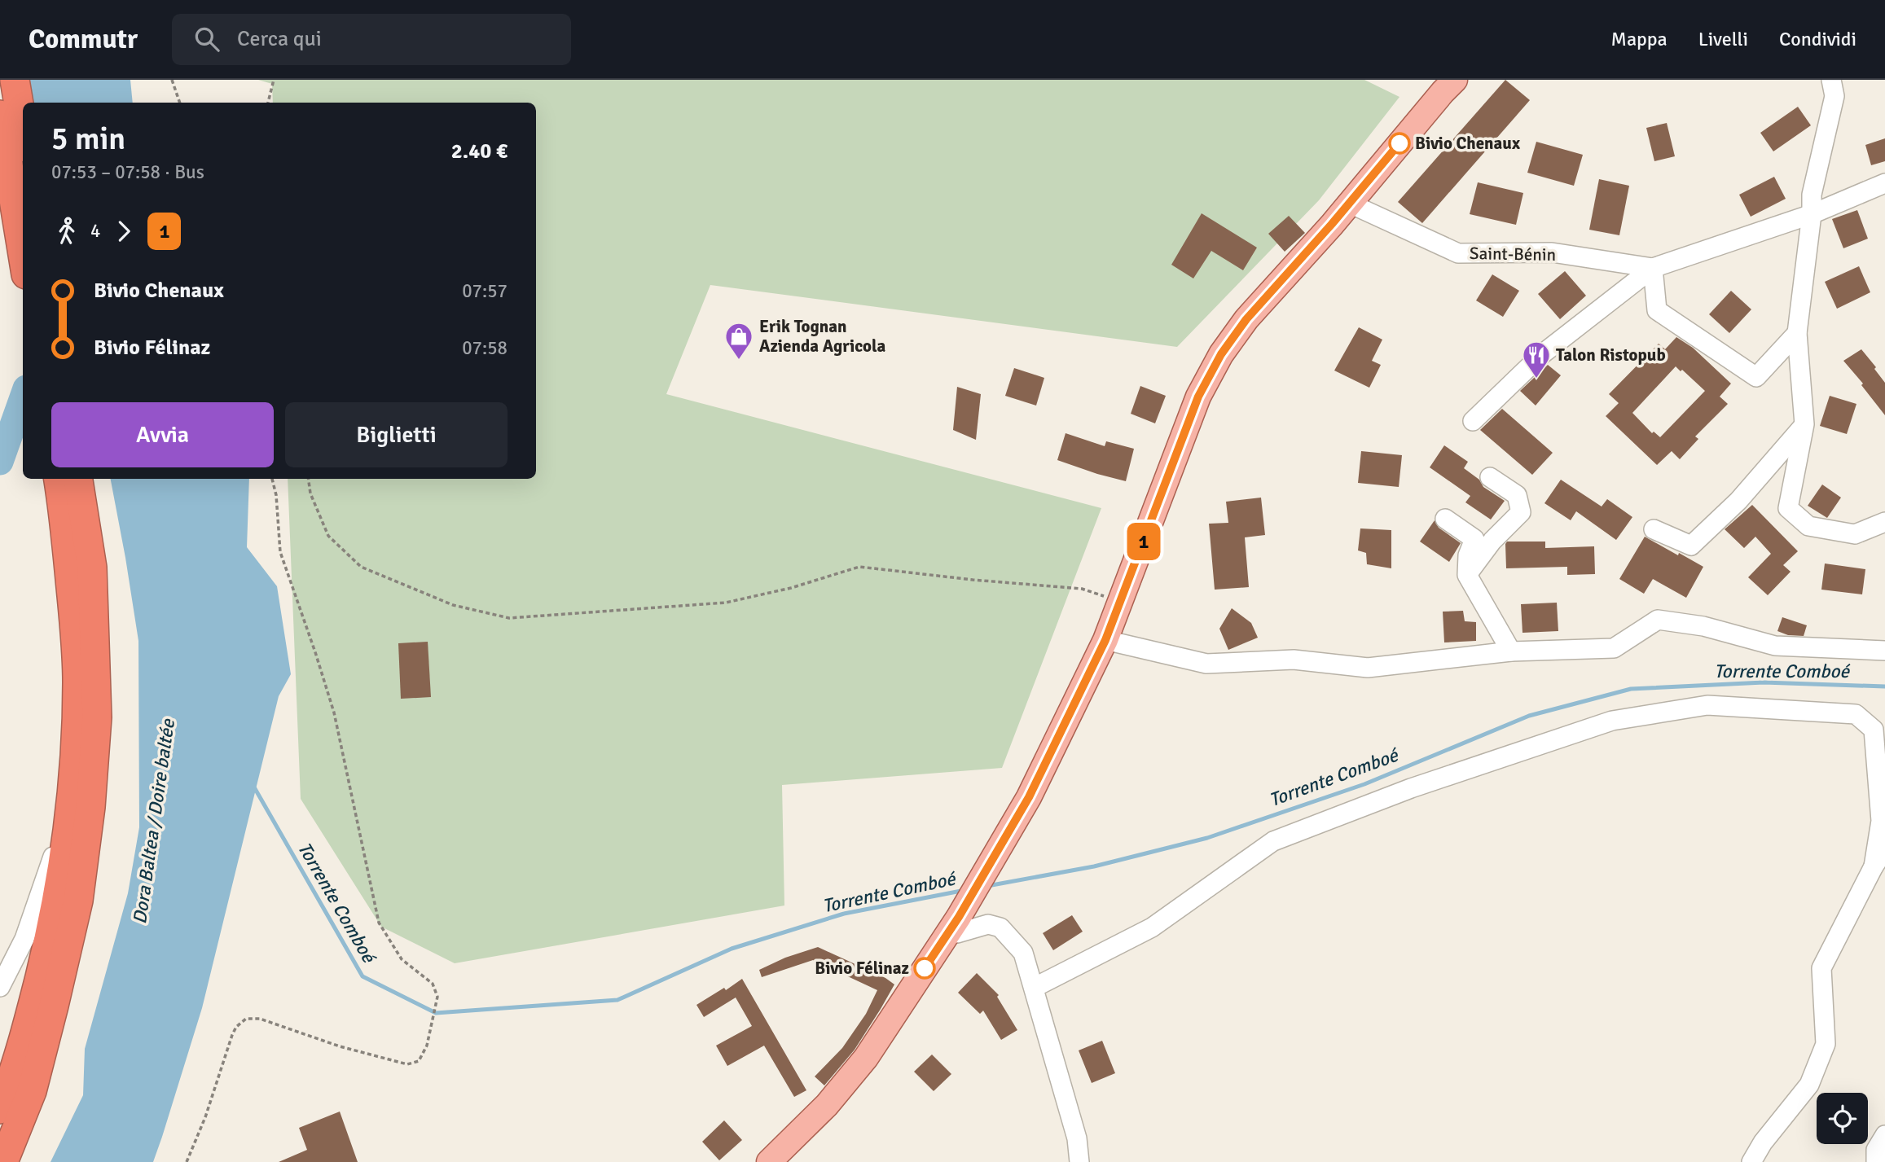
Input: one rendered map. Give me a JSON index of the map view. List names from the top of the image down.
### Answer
{
  "streets": {
    "street": ["Saint-Bénin"]
  },
  "water": ["Torrente Comboé", "Dora Baltea / Doire baltée"],
  "places": {
    "other": ["Bivio Chenaux", "Bivio Félinaz"],
    "shop": ["Erik Tognan Azienda Agricola"],
    "restaurant": ["Talon Ristopub"]
  },
  "lines": ["bus line 1"],
  "page": {
    "header": "Commutr",
    "search": "Cerca qui",
    "nav": ["Mappa", "Livelli", "Condividi"],
    "on_map": "1",
    "heading": ["5 min", "07:53 – 07:58 · Bus", "2.40 €"],
    "legs": ["4", "1"],
    "list": [
      {
        "name": "Bivio Chenaux",
        "value": "07:57"
      },
      {
        "name": "Bivio Félinaz",
        "value": "07:58"
      }
    ],
    "buttons": ["Avvia", "Biglietti"]
  }
}
